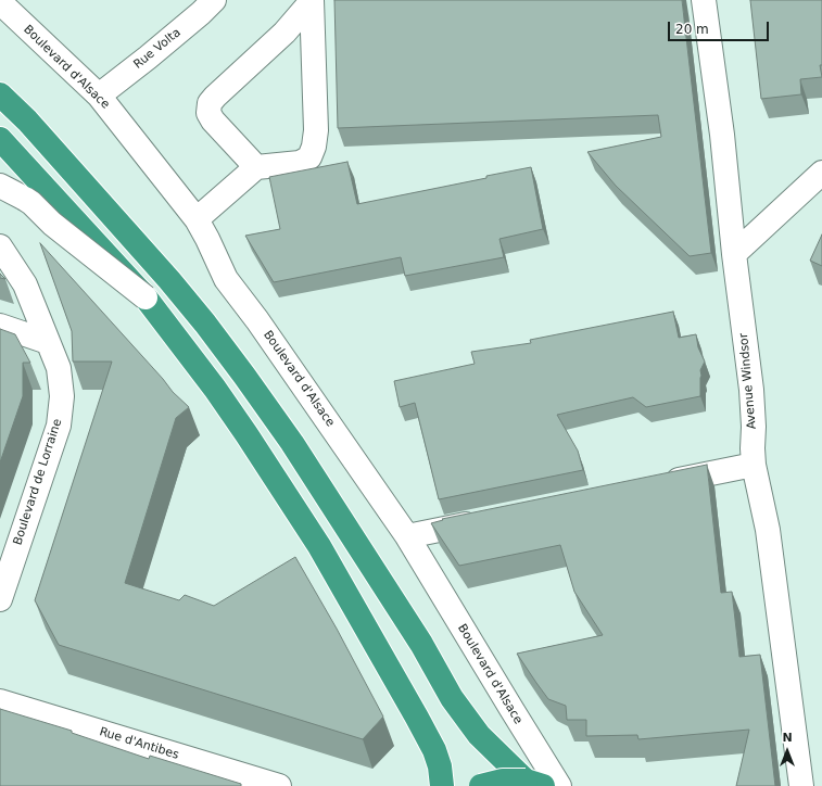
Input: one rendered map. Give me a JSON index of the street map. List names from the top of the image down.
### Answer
{
  "streets": {
    "street": [
      "Rue Volta",
      "Boulevard d'Alsace",
      "Avenue Windsor",
      "Boulevard de Lorraine",
      "Rue d'Antibes"
    ]
  },
  "crossings": [
    ["Rue Volta", "Boulevard d'Alsace"]
  ],
  "scale_bar": "20 m",
  "north": "top"
}
